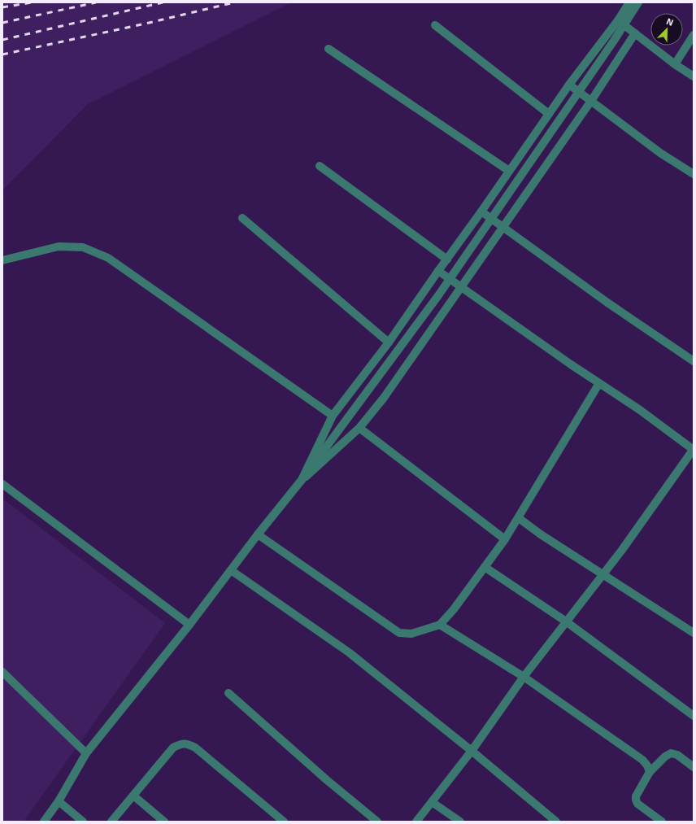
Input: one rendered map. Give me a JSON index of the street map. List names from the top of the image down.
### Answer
{
  "north": "top right"
}
